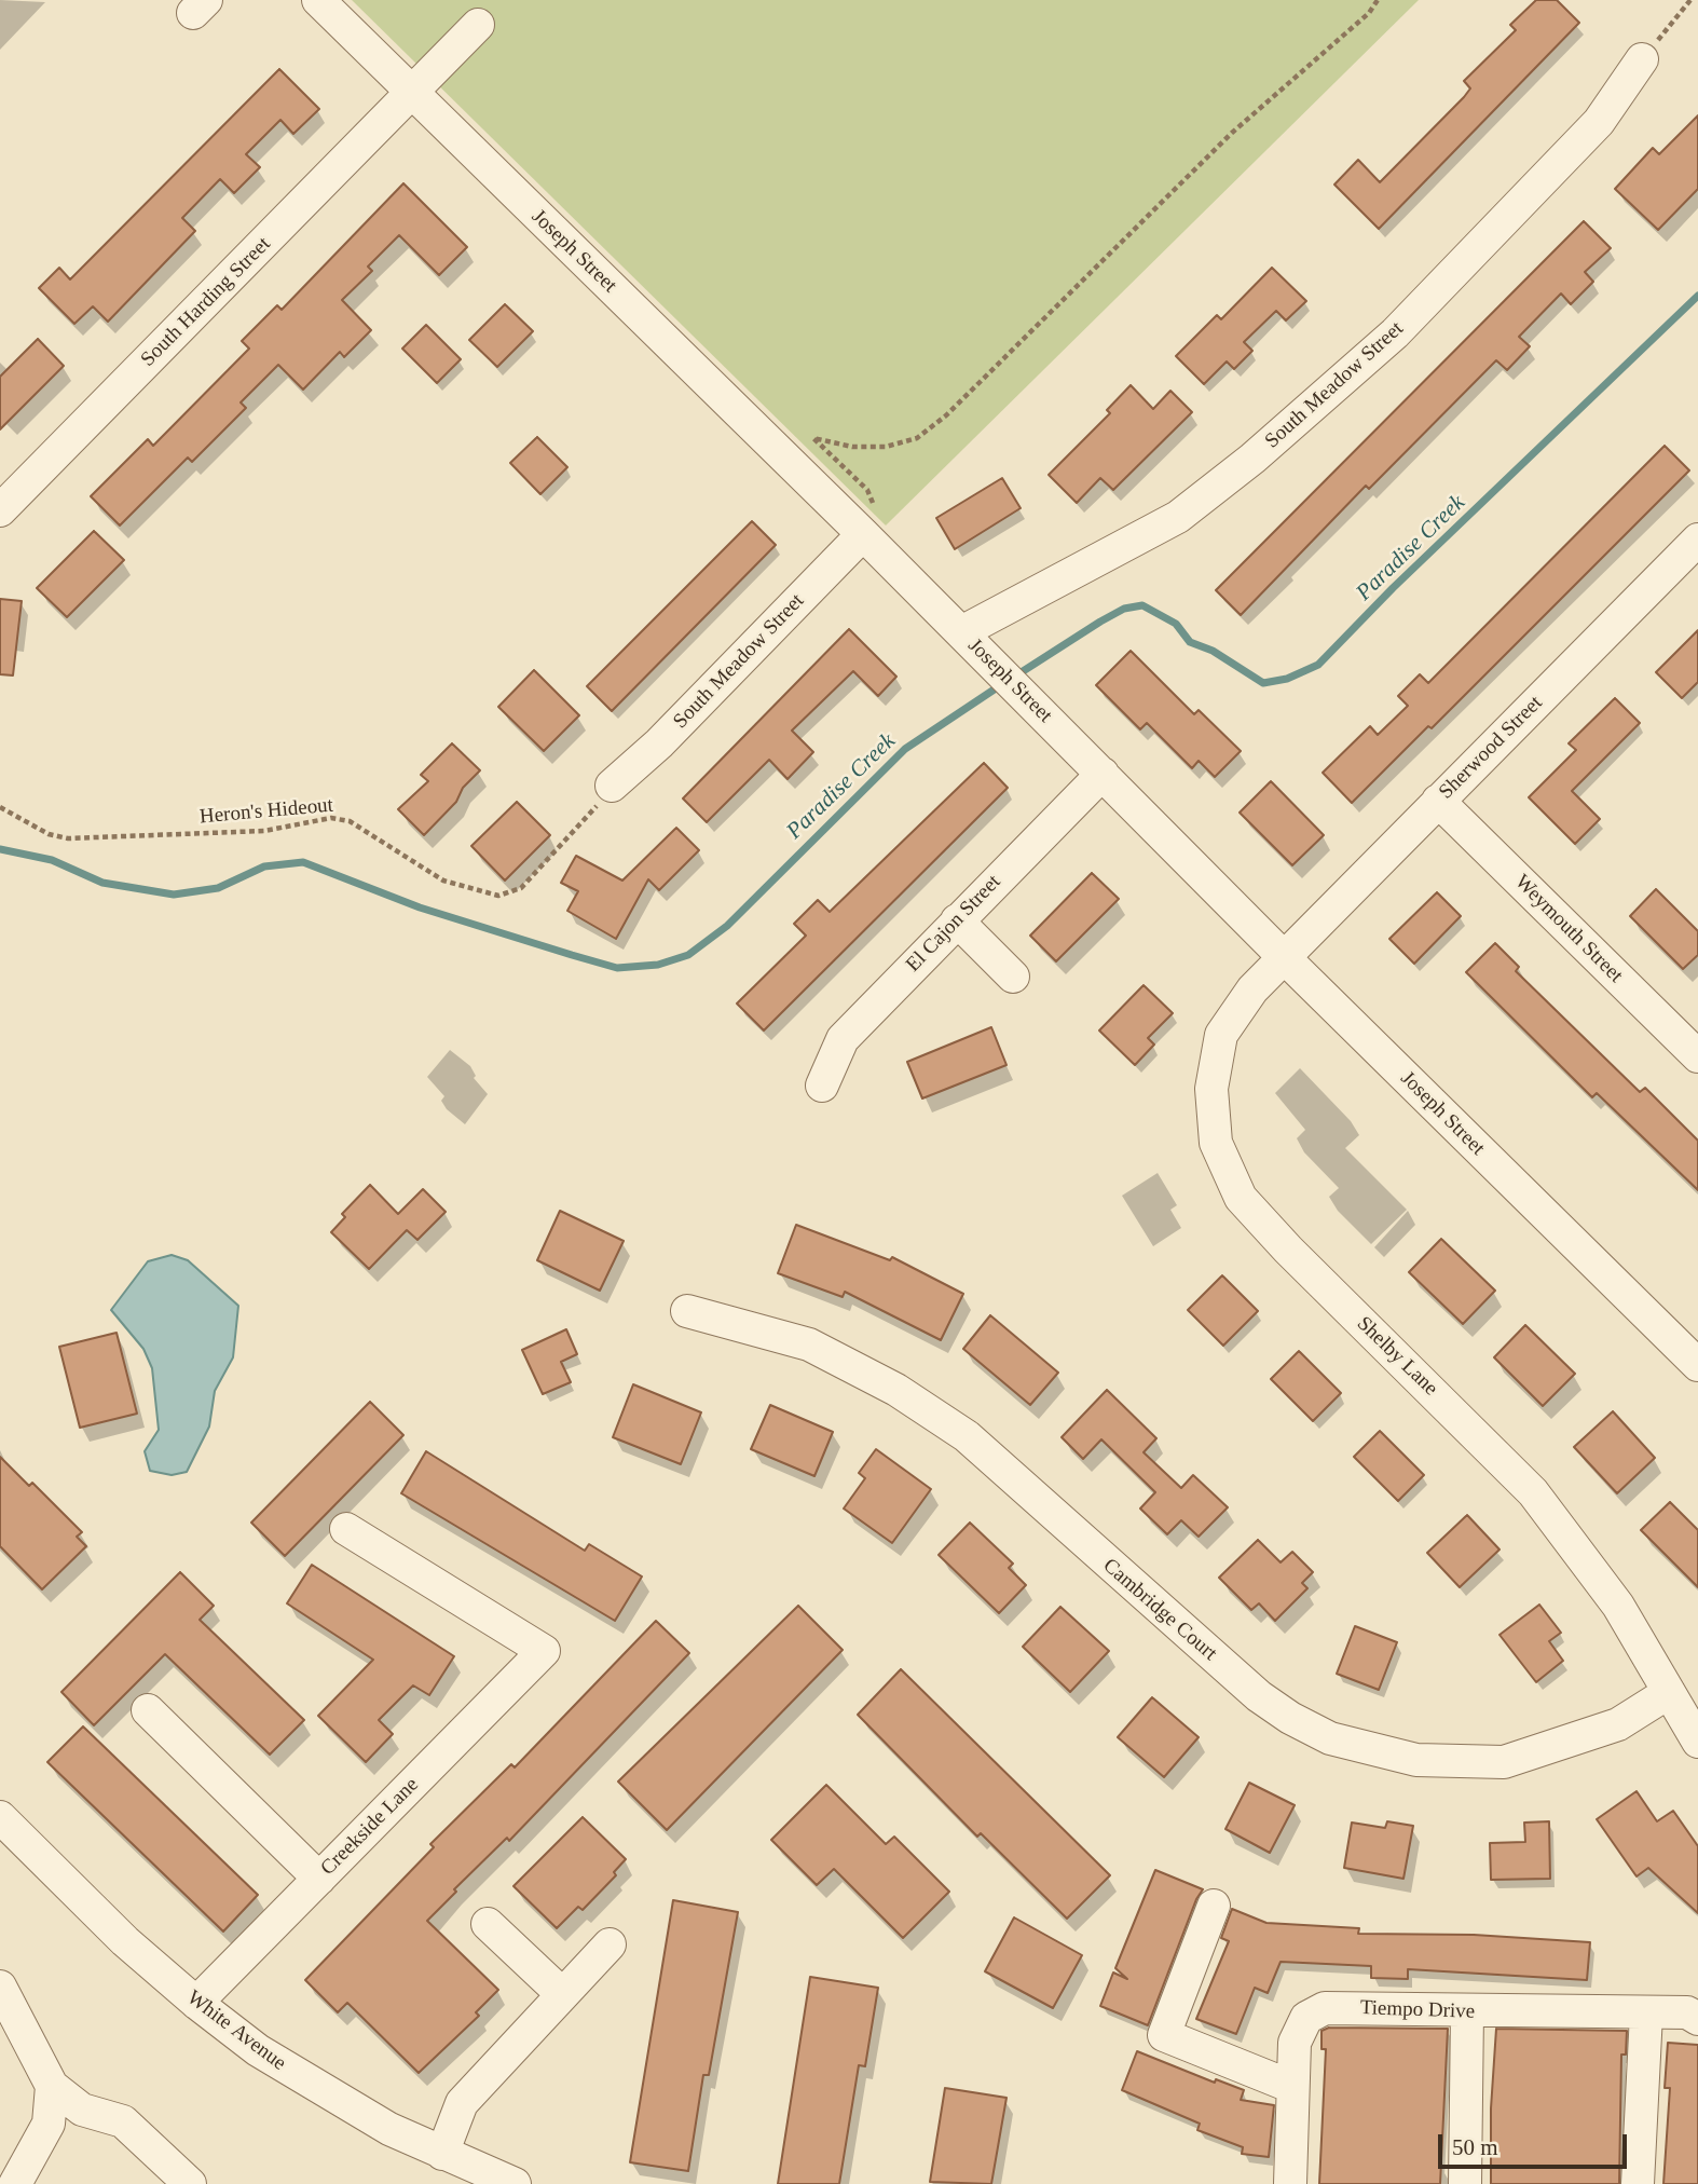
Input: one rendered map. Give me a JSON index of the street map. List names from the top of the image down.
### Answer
{
  "streets": {
    "street": [
      "Joseph Street",
      "South Harding Street",
      "South Meadow Street",
      "Sherwood Street",
      "El Cajon Street",
      "Weymouth Street",
      "Shelby Lane",
      "Cambridge Court",
      "Creekside Lane",
      "Tiempo Drive",
      "White Avenue"
    ],
    "path": ["Heron's Hideout"]
  },
  "crossings": [
    ["Joseph Street", "South Harding Street"],
    ["Joseph Street", "South Meadow Street"],
    ["Joseph Street", "Sherwood Street"],
    ["Joseph Street", "El Cajon Street"],
    ["Joseph Street", "Shelby Lane"],
    ["South Meadow Street", "Heron's Hideout"],
    ["Sherwood Street", "Weymouth Street"],
    ["Sherwood Street", "Shelby Lane"],
    ["Shelby Lane", "Cambridge Court"],
    ["Creekside Lane", "White Avenue"]
  ],
  "water": ["Paradise Creek"],
  "scale_bar": "50 m"
}
